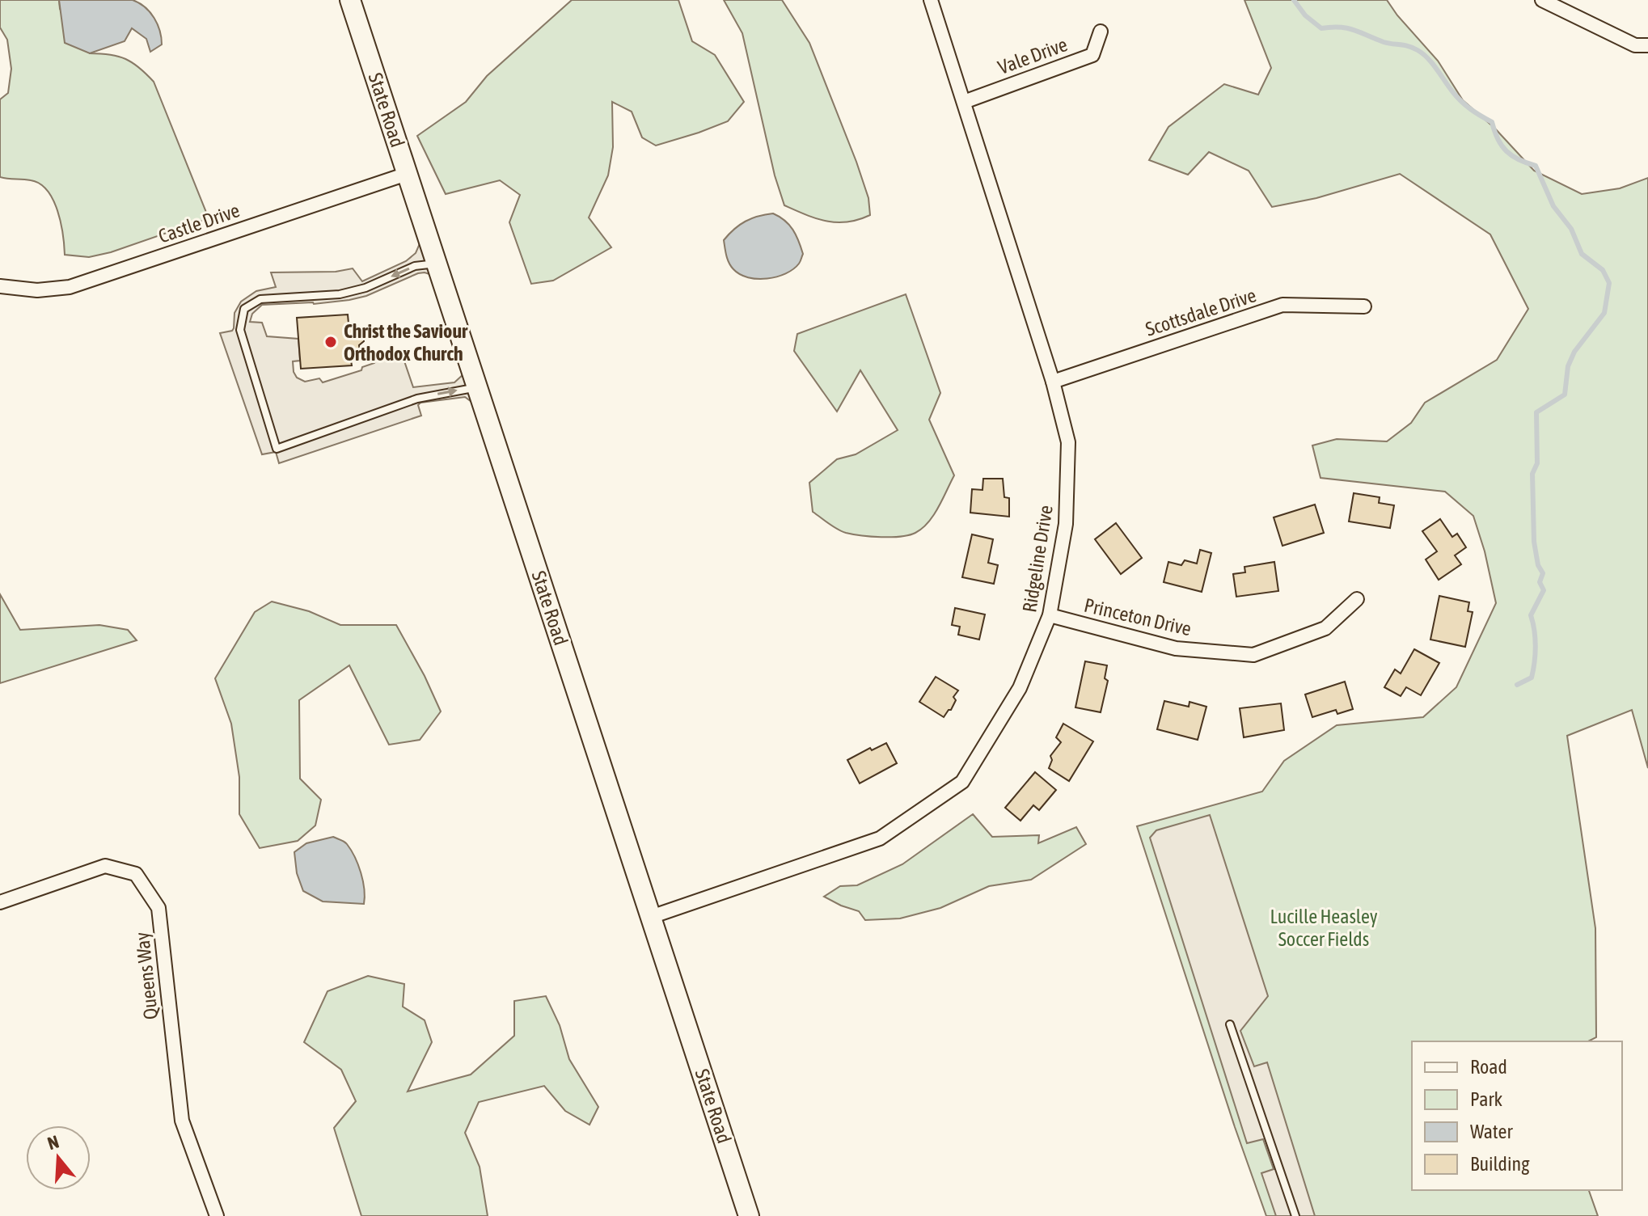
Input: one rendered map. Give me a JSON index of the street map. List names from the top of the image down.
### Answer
{
  "streets": {
    "main road": ["State Road"],
    "street": [
      "Vale Drive",
      "Castle Drive",
      "Scottsdale Drive",
      "Ridgeline Drive",
      "Princeton Drive",
      "Queens Way"
    ]
  },
  "crossings": [
    ["Vale Drive", "Ridgeline Drive"],
    ["State Road", "Castle Drive"],
    ["State Road", "Ridgeline Drive"],
    ["Scottsdale Drive", "Ridgeline Drive"],
    ["Ridgeline Drive", "Princeton Drive"]
  ],
  "parks": ["Lucille Heasley Soccer Fields"],
  "places": ["Christ the Saviour Orthodox Church"],
  "legend": [
    "Road",
    "Park",
    "Water",
    "Building"
  ],
  "north": "top"
}
